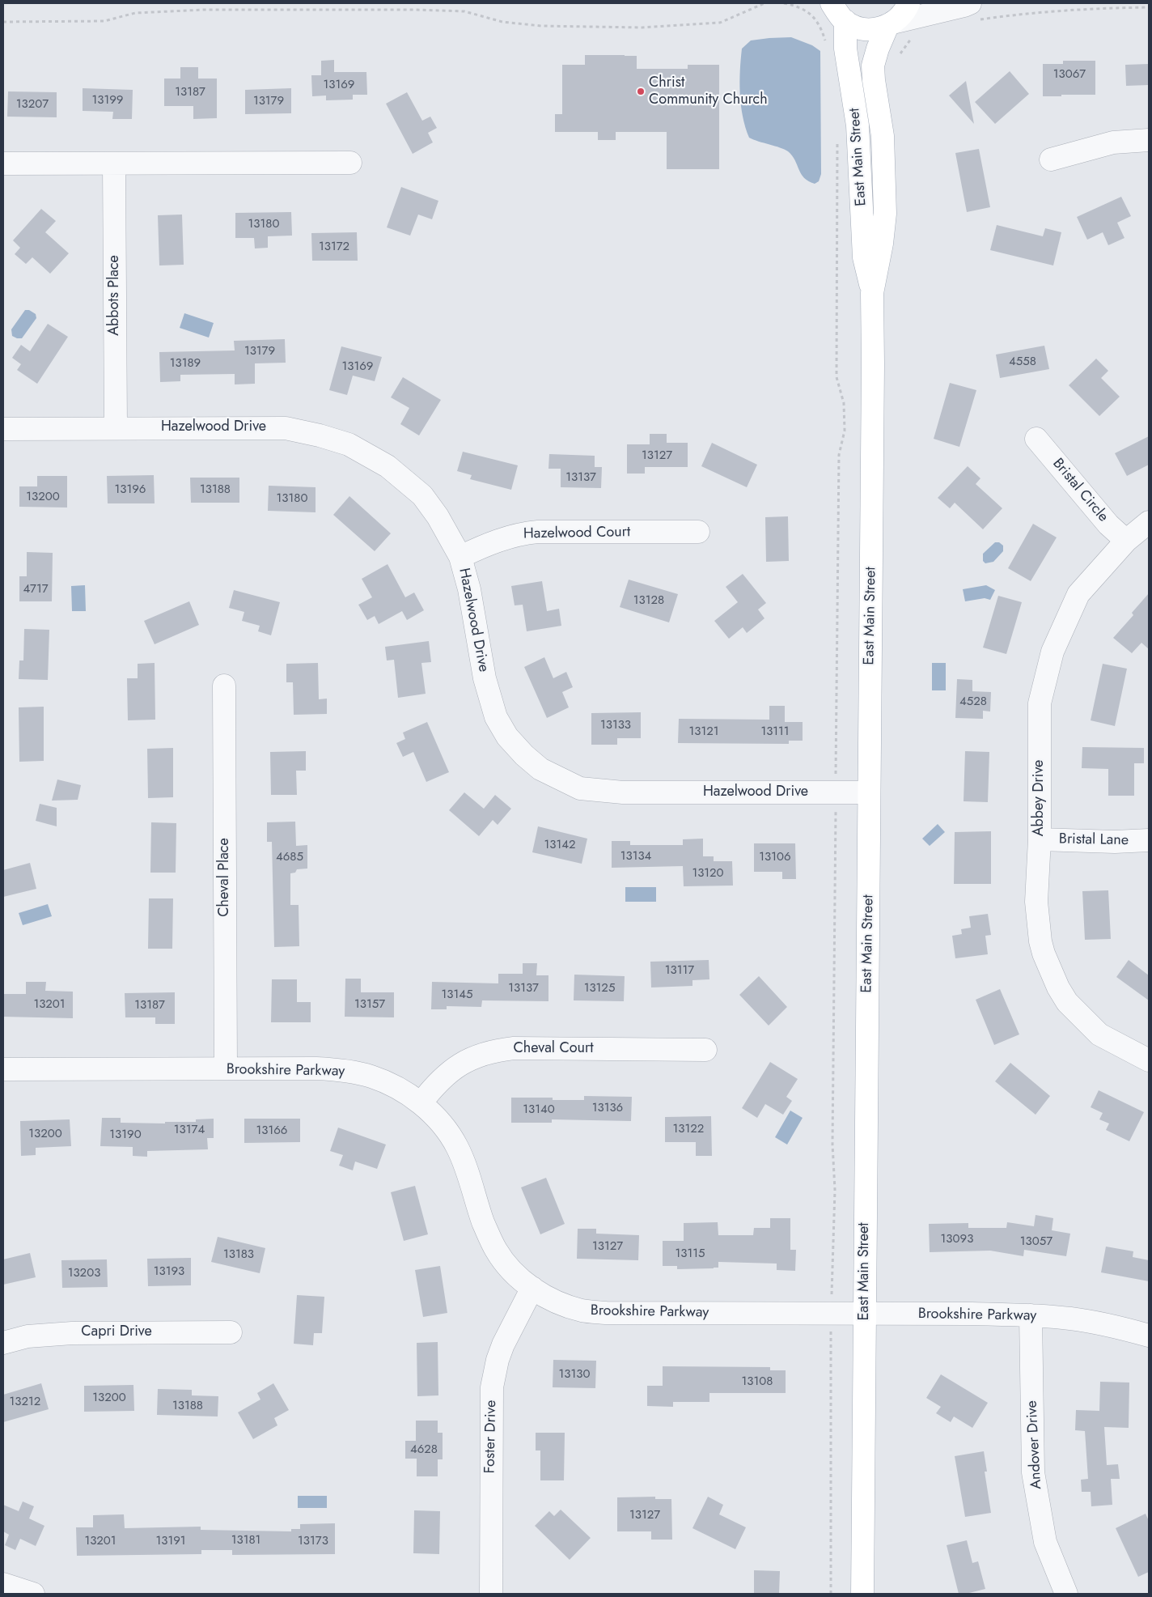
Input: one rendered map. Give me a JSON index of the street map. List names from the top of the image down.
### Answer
{
  "streets": {
    "main road": ["East Main Street"],
    "street": [
      "Abbots Place",
      "Hazelwood Drive",
      "Bristal Circle",
      "Hazelwood Court",
      "Abbey Drive",
      "Bristal Lane",
      "Cheval Place",
      "Cheval Court",
      "Brookshire Parkway",
      "Capri Drive",
      "Foster Drive",
      "Andover Drive"
    ]
  },
  "crossings": [
    ["East Main Street", "Hazelwood Drive"],
    ["East Main Street", "Brookshire Parkway"],
    ["Abbots Place", "Hazelwood Drive"],
    ["Hazelwood Drive", "Hazelwood Court"],
    ["Bristal Circle", "Abbey Drive"],
    ["Abbey Drive", "Bristal Lane"],
    ["Cheval Place", "Brookshire Parkway"],
    ["Cheval Court", "Brookshire Parkway"],
    ["Brookshire Parkway", "Foster Drive"],
    ["Brookshire Parkway", "Andover Drive"]
  ],
  "places": ["Christ Community Church"],
  "house_numbers": [
    "13067",
    "13169",
    "13187",
    "13199",
    "13179",
    "13207",
    "13180",
    "13172",
    "13179",
    "4558",
    "13189",
    "13169",
    "13127",
    "13137",
    "13196",
    "13188",
    "13200",
    "13180",
    "4717",
    "13128",
    "4528",
    "13133",
    "13121",
    "13111",
    "13142",
    "13134",
    "4685",
    "13106",
    "13120",
    "13117",
    "13137",
    "13125",
    "13145",
    "13201",
    "13157",
    "13187",
    "13136",
    "13140",
    "13122",
    "13174",
    "13166",
    "13200",
    "13190",
    "13093",
    "13057",
    "13127",
    "13115",
    "13183",
    "13193",
    "13203",
    "13130",
    "13108",
    "13200",
    "13212",
    "13188",
    "4628",
    "13127",
    "13181",
    "13201",
    "13191",
    "13173"
  ]
}
